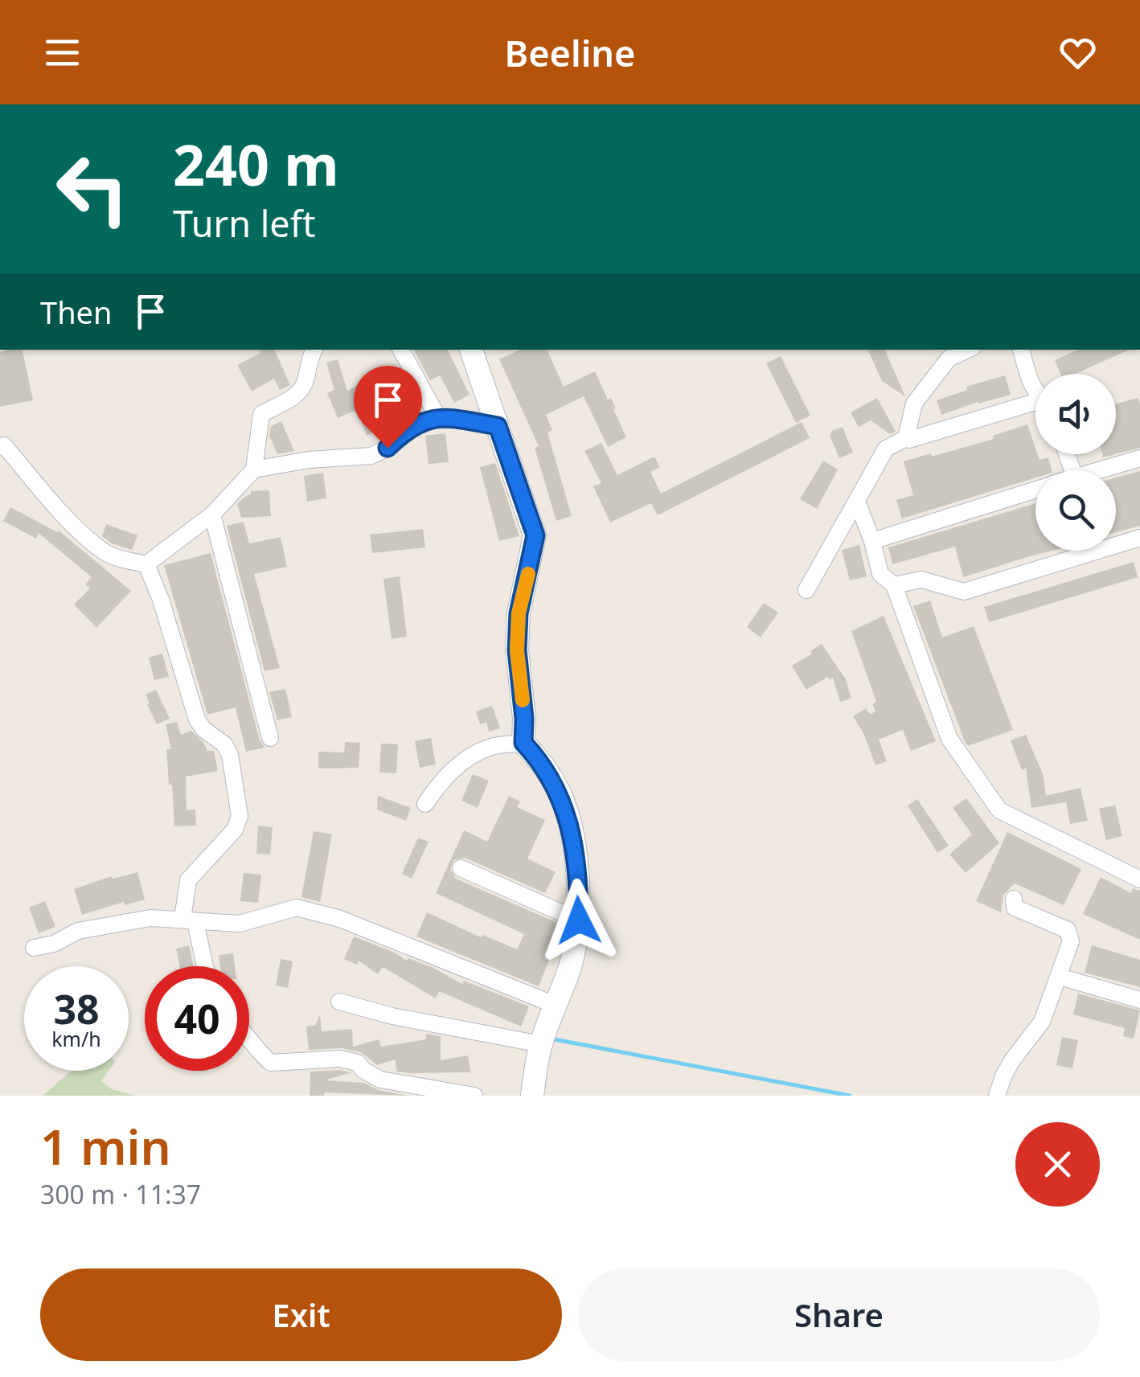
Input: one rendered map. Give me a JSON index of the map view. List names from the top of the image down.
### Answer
{
  "page": {
    "header": "Beeline",
    "turn": ["240 m", "Turn left"],
    "then": "Then",
    "speed": "38 km/h",
    "limit": "40",
    "heading": ["1 min", "300 m · 11:37"],
    "buttons": ["Exit", "Share"]
  }
}
